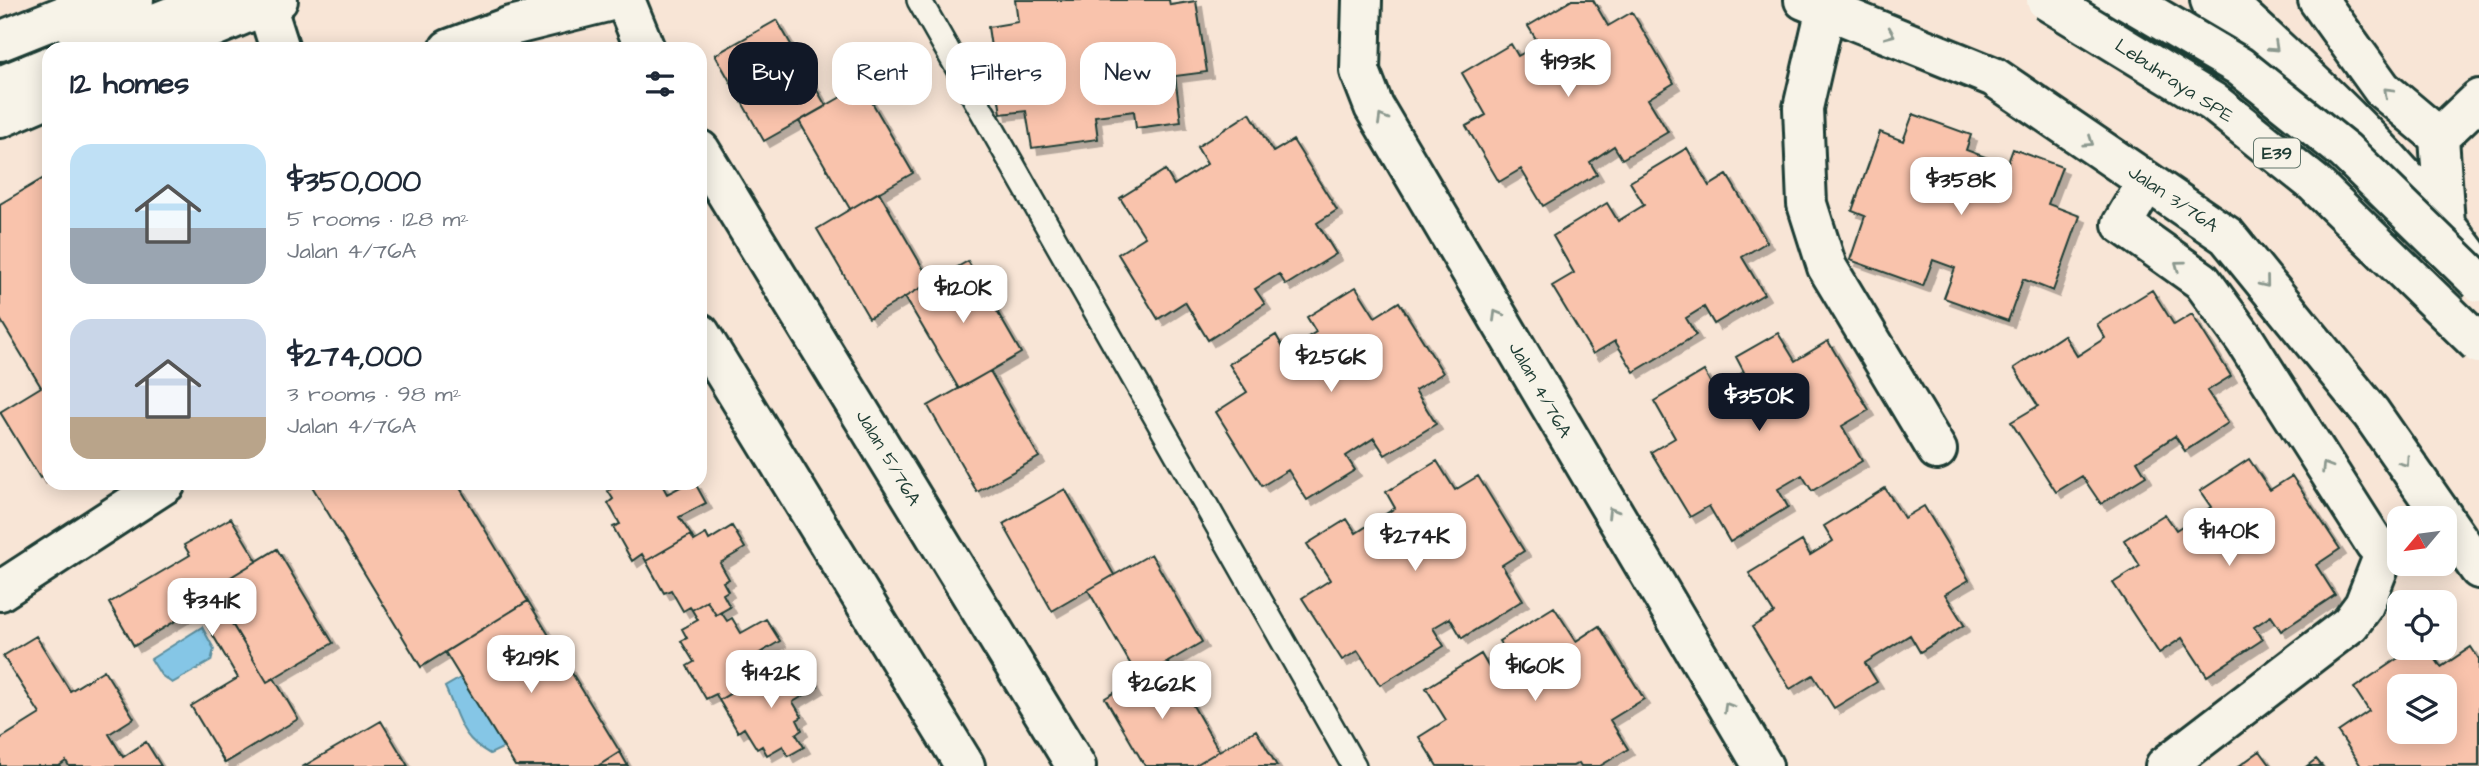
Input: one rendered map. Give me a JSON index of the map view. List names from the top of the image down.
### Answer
{
  "streets": {
    "main road": [
      "Lebuhraya SPE",
      "E39",
      "Jalan 3/76A",
      "Jalan 4/76A",
      "Jalan 5/76A"
    ]
  },
  "north": "bottom left",
  "page": {
    "price": [
      "$193K",
      "$358K",
      "$120K",
      "$256K",
      "$350K",
      "$140K",
      "$274K",
      "$341K",
      "$219K",
      "$160K",
      "$142K",
      "$262K"
    ],
    "chip": [
      "Buy",
      "Rent",
      "Filters",
      "New"
    ],
    "heading": "12 homes",
    "list": [
      {
        "name": "$350,000",
        "note": "5 rooms · 128 m² · Jalan 4/76A"
      },
      {
        "name": "$274,000",
        "note": "3 rooms · 98 m² · Jalan 4/76A"
      }
    ]
  }
}
